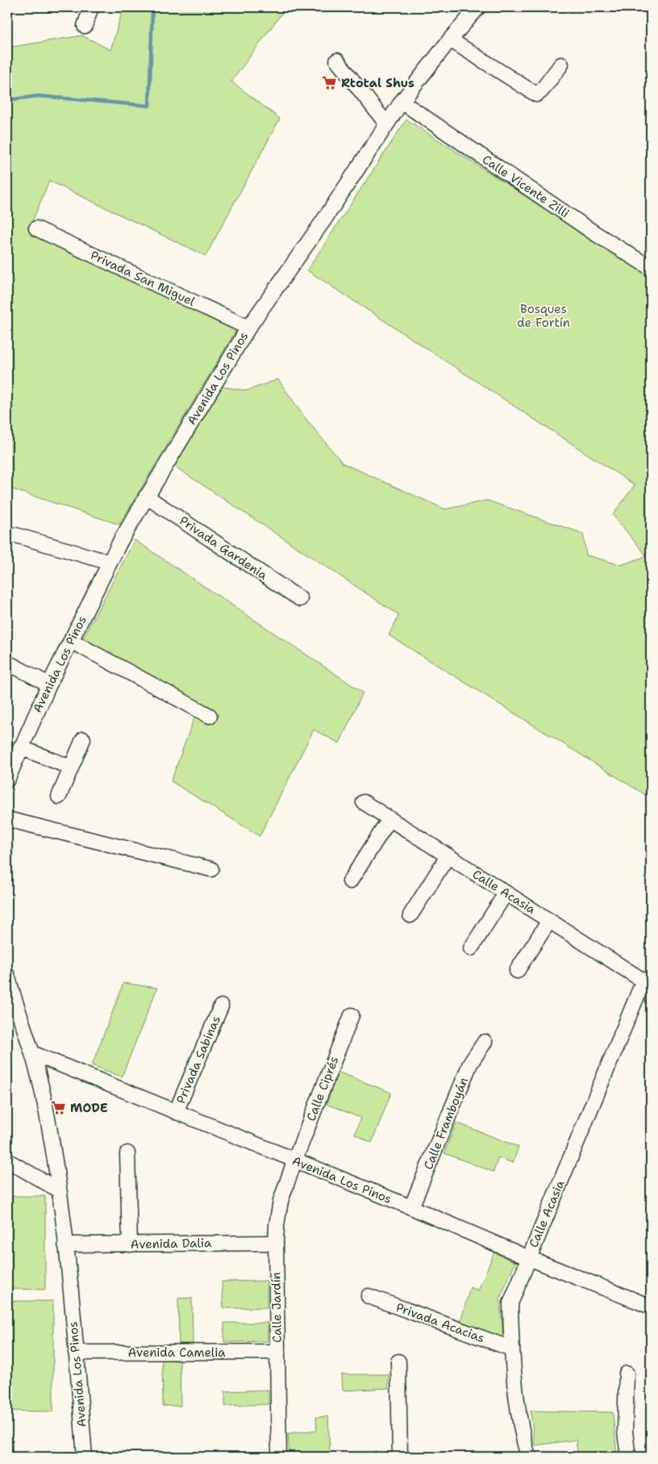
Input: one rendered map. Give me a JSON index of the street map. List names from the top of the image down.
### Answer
{
  "streets": {
    "street": [
      "Calle Vicente Zilli",
      "Privada San Miguel",
      "Avenida Los Pinos",
      "Privada Gardenia",
      "Calle Acasia",
      "Privada Sabinas",
      "Calle Ciprés",
      "Calle Framboyán",
      "Avenida Dalia",
      "Calle Jardín",
      "Privada Acacias",
      "Avenida Camelia"
    ]
  },
  "crossings": [
    ["Calle Vicente Zilli", "Avenida Los Pinos"],
    ["Privada San Miguel", "Avenida Los Pinos"],
    ["Avenida Los Pinos", "Privada Gardenia"],
    ["Avenida Los Pinos", "Calle Acasia"],
    ["Avenida Los Pinos", "Privada Sabinas"],
    ["Avenida Los Pinos", "Calle Ciprés"],
    ["Avenida Los Pinos", "Calle Framboyán"],
    ["Avenida Los Pinos", "Avenida Dalia"],
    ["Avenida Los Pinos", "Calle Jardín"],
    ["Avenida Los Pinos", "Avenida Camelia"],
    ["Calle Acasia", "Privada Acacias"],
    ["Calle Ciprés", "Calle Jardín"],
    ["Avenida Dalia", "Calle Jardín"],
    ["Calle Jardín", "Avenida Camelia"]
  ],
  "parks": ["Bosques de Fortín"],
  "places": {
    "supermarket": ["Rtotal Shus", "MODE"]
  }
}
